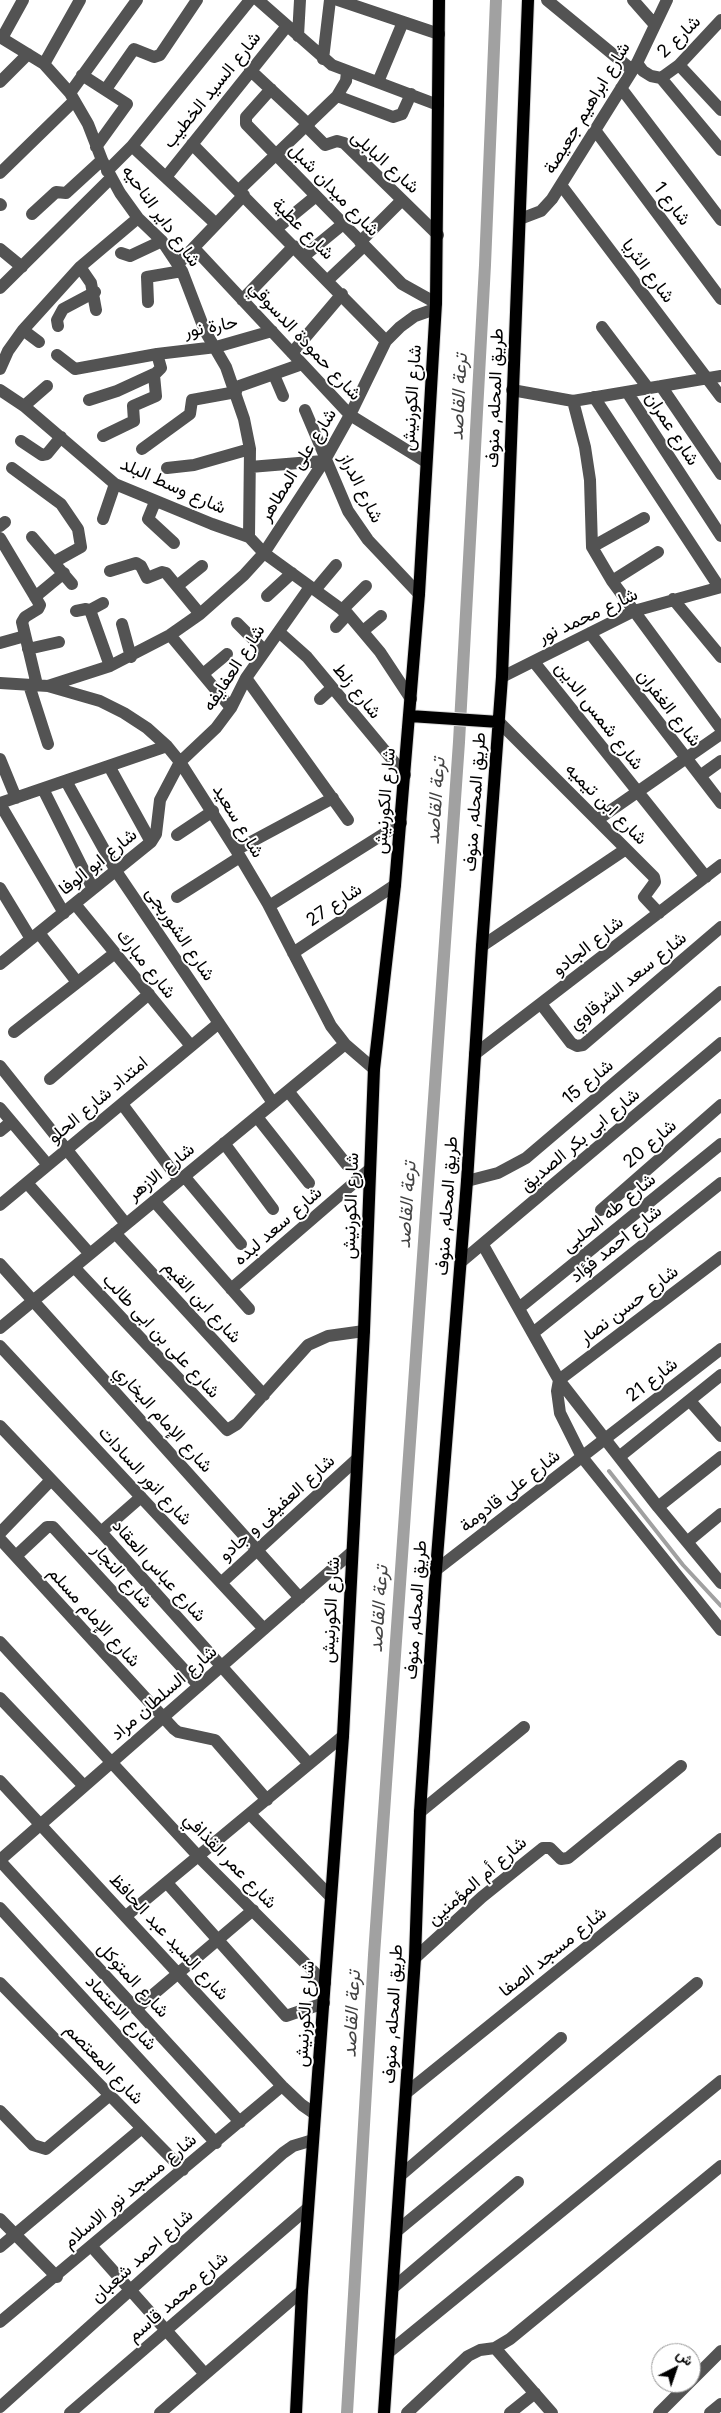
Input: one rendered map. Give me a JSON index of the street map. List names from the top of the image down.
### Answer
{
  "streets": {
    "main road": ["شارع الكورنيش", "طريق المحله, منوف"],
    "street": [
      "شارع 2",
      "شارع السيد الخطيب",
      "شارع ابراهيم جعيصة",
      "شارع البابلى",
      "شارع ميدان شبل",
      "شارع 1",
      "شارع داير الناحيه",
      "شارع عطية",
      "شارع الثريا",
      "حارة نور",
      "شارع حمودة الدسوقي",
      "شارع عمران",
      "شارع على المطاهر",
      "شارع وسط البلد",
      "شارع الدراز",
      "شارع محمد نور",
      "شارع العفايفه",
      "شارع زلط",
      "شارع الغفران",
      "شارع شمس الدين",
      "شارع ابن تيميه",
      "شارع سعيد",
      "شارع ابو الوفا",
      "شارع 27",
      "شارع الشوربجى",
      "شارع الجادو",
      "شارع مبارك",
      "شارع سعد الشرقاوي",
      "شارع 15",
      "امتداد شارع الحلو",
      "شارع ابى بكر الصديق",
      "شارع 20",
      "شارع الازهر",
      "شارع طه الحلبى",
      "شارع سعد لبده",
      "شارع احمد فؤاد",
      "شارع ابن القيم",
      "شارع حسن نصار",
      "شارع على بن ابى طالب",
      "شارع 21",
      "شارع الإمام البخاري",
      "شارع انور السادات",
      "شارع على قادومة",
      "شارع العفيفى و جادو",
      "شارع عباس العقاد",
      "شارع النجار",
      "شارع الإمام مسلم",
      "شارع السلطان مراد",
      "شارع عمر القذافي",
      "شارع أم المؤمنين",
      "شارع السيد عبد الحافظ",
      "شارع مسجد الصفا",
      "شارع المتوكل",
      "شارع الاعتماد",
      "شارع المعتصم",
      "شارع مسجد نور الاسلام",
      "شارع احمد شعبان",
      "شارع محمد قاسم"
    ]
  },
  "crossings": [
    ["شارع 2", "شارع ابراهيم جعيصة"],
    ["شارع السيد الخطيب", "شارع عطية"],
    ["شارع ابراهيم جعيصة", "شارع 1"],
    ["شارع ابراهيم جعيصة", "شارع الثريا"],
    ["شارع ابراهيم جعيصة", "طريق المحله, منوف"],
    ["شارع البابلى", "شارع الكورنيش"],
    ["شارع ميدان شبل", "شارع الكورنيش"],
    ["شارع ميدان شبل", "شارع على المطاهر"],
    ["شارع داير الناحيه", "حارة نور"],
    ["شارع داير الناحيه", "شارع وسط البلد"],
    ["شارع عطية", "شارع على المطاهر"],
    ["حارة نور", "شارع حمودة الدسوقي"],
    ["شارع حمودة الدسوقي", "شارع الكورنيش"],
    ["شارع حمودة الدسوقي", "شارع على المطاهر"],
    ["شارع الكورنيش", "شارع على المطاهر"],
    ["شارع الكورنيش", "شارع وسط البلد"],
    ["شارع الكورنيش", "شارع الدراز"],
    ["شارع الكورنيش", "شارع زلط"],
    ["شارع الكورنيش", "شارع سعيد"],
    ["شارع الكورنيش", "شارع 27"],
    ["شارع الكورنيش", "شارع سعد لبده"],
    ["شارع الكورنيش", "شارع العفيفى و جادو"],
    ["شارع الكورنيش", "شارع السلطان مراد"],
    ["شارع الكورنيش", "شارع عمر القذافي"],
    ["شارع الكورنيش", "شارع السيد عبد الحافظ"],
    ["شارع الكورنيش", "شارع احمد شعبان"],
    ["شارع الكورنيش", "شارع محمد قاسم"],
    ["طريق المحله, منوف", "شارع محمد نور"],
    ["طريق المحله, منوف", "شارع ابن تيميه"],
    ["طريق المحله, منوف", "شارع الجادو"],
    ["طريق المحله, منوف", "شارع 15"],
    ["طريق المحله, منوف", "شارع ابى بكر الصديق"],
    ["طريق المحله, منوف", "شارع على قادومة"],
    ["طريق المحله, منوف", "شارع أم المؤمنين"],
    ["طريق المحله, منوف", "شارع مسجد الصفا"],
    ["شارع على المطاهر", "شارع وسط البلد"],
    ["شارع على المطاهر", "شارع الدراز"],
    ["شارع وسط البلد", "شارع العفايفه"],
    ["شارع محمد نور", "شارع الغفران"],
    ["شارع محمد نور", "شارع شمس الدين"],
    ["شارع العفايفه", "شارع زلط"],
    ["شارع العفايفه", "شارع سعيد"],
    ["شارع العفايفه", "شارع ابو الوفا"],
    ["شارع شمس الدين", "شارع الجادو"],
    ["شارع ابن تيميه", "شارع الجادو"],
    ["شارع سعيد", "شارع ابو الوفا"],
    ["شارع سعيد", "شارع 27"],
    ["شارع سعيد", "شارع الازهر"],
    ["شارع ابو الوفا", "شارع الشوربجى"],
    ["شارع ابو الوفا", "شارع مبارك"],
    ["شارع الشوربجى", "امتداد شارع الحلو"],
    ["شارع الشوربجى", "شارع الازهر"],
    ["شارع الجادو", "شارع سعد الشرقاوي"],
    ["شارع مبارك", "امتداد شارع الحلو"],
    ["شارع الازهر", "شارع ابن القيم"],
    ["شارع الازهر", "شارع على بن ابى طالب"],
    ["شارع الازهر", "شارع الإمام البخاري"],
    ["شارع ابن القيم", "شارع على بن ابى طالب"],
    ["شارع 21", "شارع على قادومة"],
    ["شارع الإمام البخاري", "شارع العفيفى و جادو"],
    ["شارع الإمام البخاري", "شارع السلطان مراد"],
    ["شارع انور السادات", "شارع العفيفى و جادو"],
    ["شارع انور السادات", "شارع السلطان مراد"],
    ["شارع عباس العقاد", "شارع السلطان مراد"],
    ["شارع النجار", "شارع الإمام مسلم"],
    ["شارع النجار", "شارع السلطان مراد"],
    ["شارع الإمام مسلم", "شارع السلطان مراد"],
    ["شارع السلطان مراد", "شارع عمر القذافي"],
    ["شارع السلطان مراد", "شارع السيد عبد الحافظ"],
    ["شارع السلطان مراد", "شارع المتوكل"],
    ["شارع السيد عبد الحافظ", "شارع مسجد نور الاسلام"],
    ["شارع المتوكل", "شارع مسجد نور الاسلام"],
    ["شارع الاعتماد", "شارع مسجد نور الاسلام"],
    ["شارع المعتصم", "شارع مسجد نور الاسلام"]
  ],
  "water": ["ترعة القاصد"],
  "north": "top right"
}
